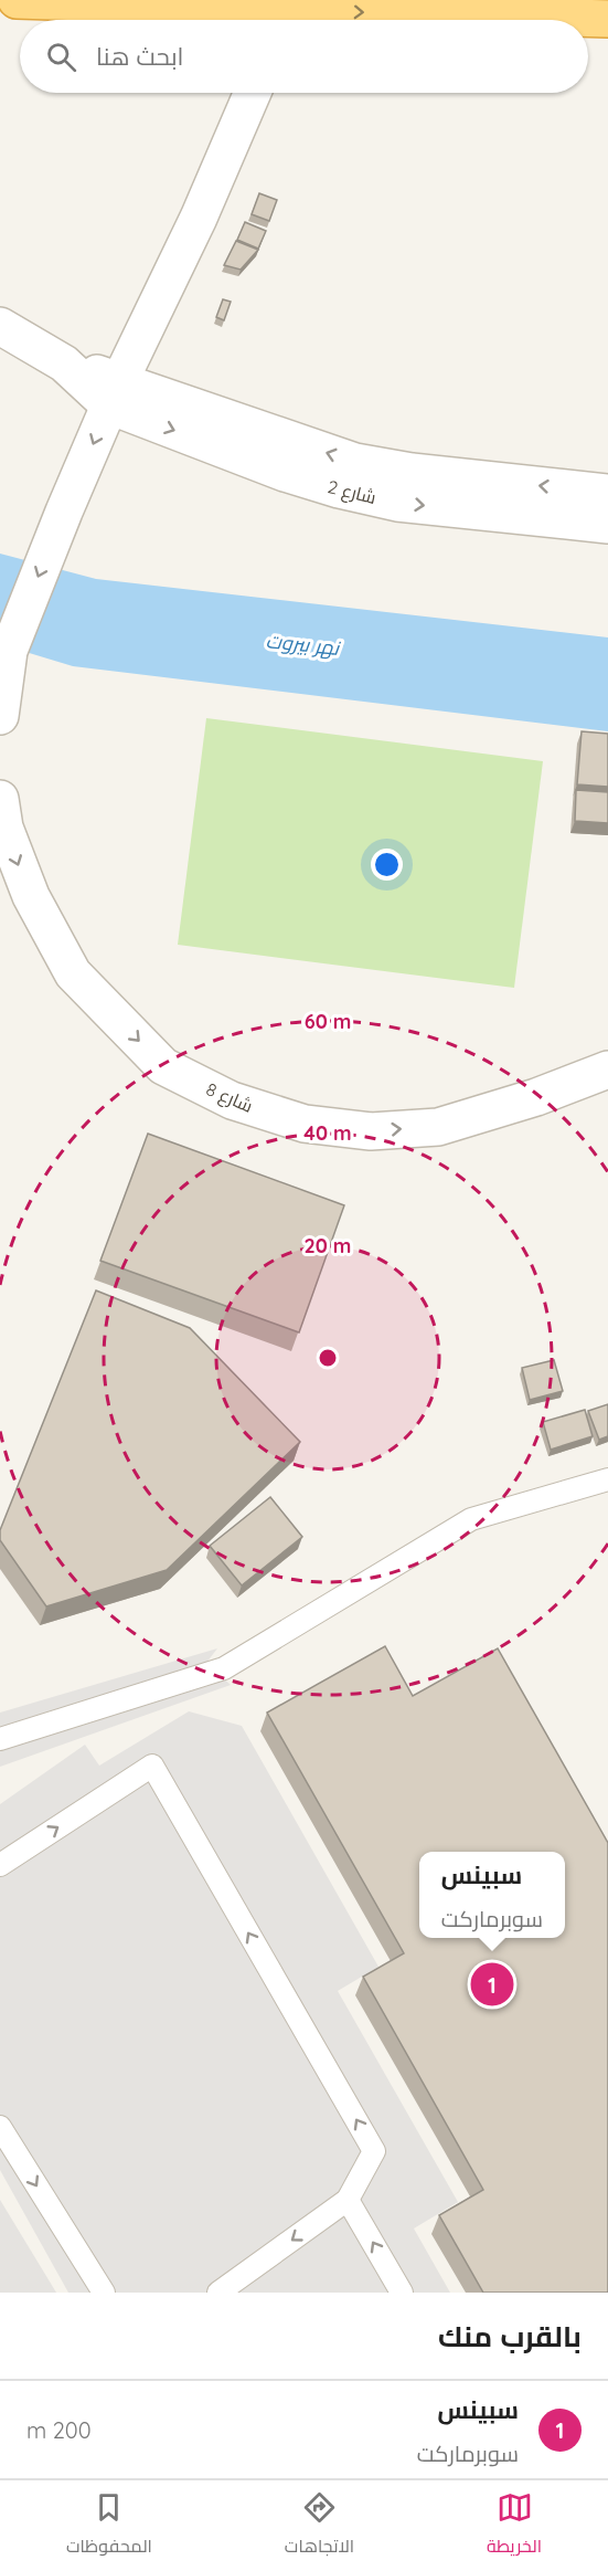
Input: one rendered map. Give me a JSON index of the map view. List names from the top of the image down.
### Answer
{
  "streets": {
    "street": ["شارع 2", "شارع 8"]
  },
  "one_way": ["شارع 8"],
  "water": ["نهر بيروت"],
  "page": {
    "search": "ابحث هنا",
    "popup": ["سبينس", "سوبرماركت"],
    "pins": "1",
    "heading": "بالقرب منك",
    "list": [
      {
        "mark": "1",
        "name": "سبينس",
        "note": "سوبرماركت",
        "value": "200 m"
      }
    ],
    "nav": ["الخريطة", "الاتجاهات", "المحفوظات"]
  },
  "rings": ["60 m", "40 m", "20 m"]
}
